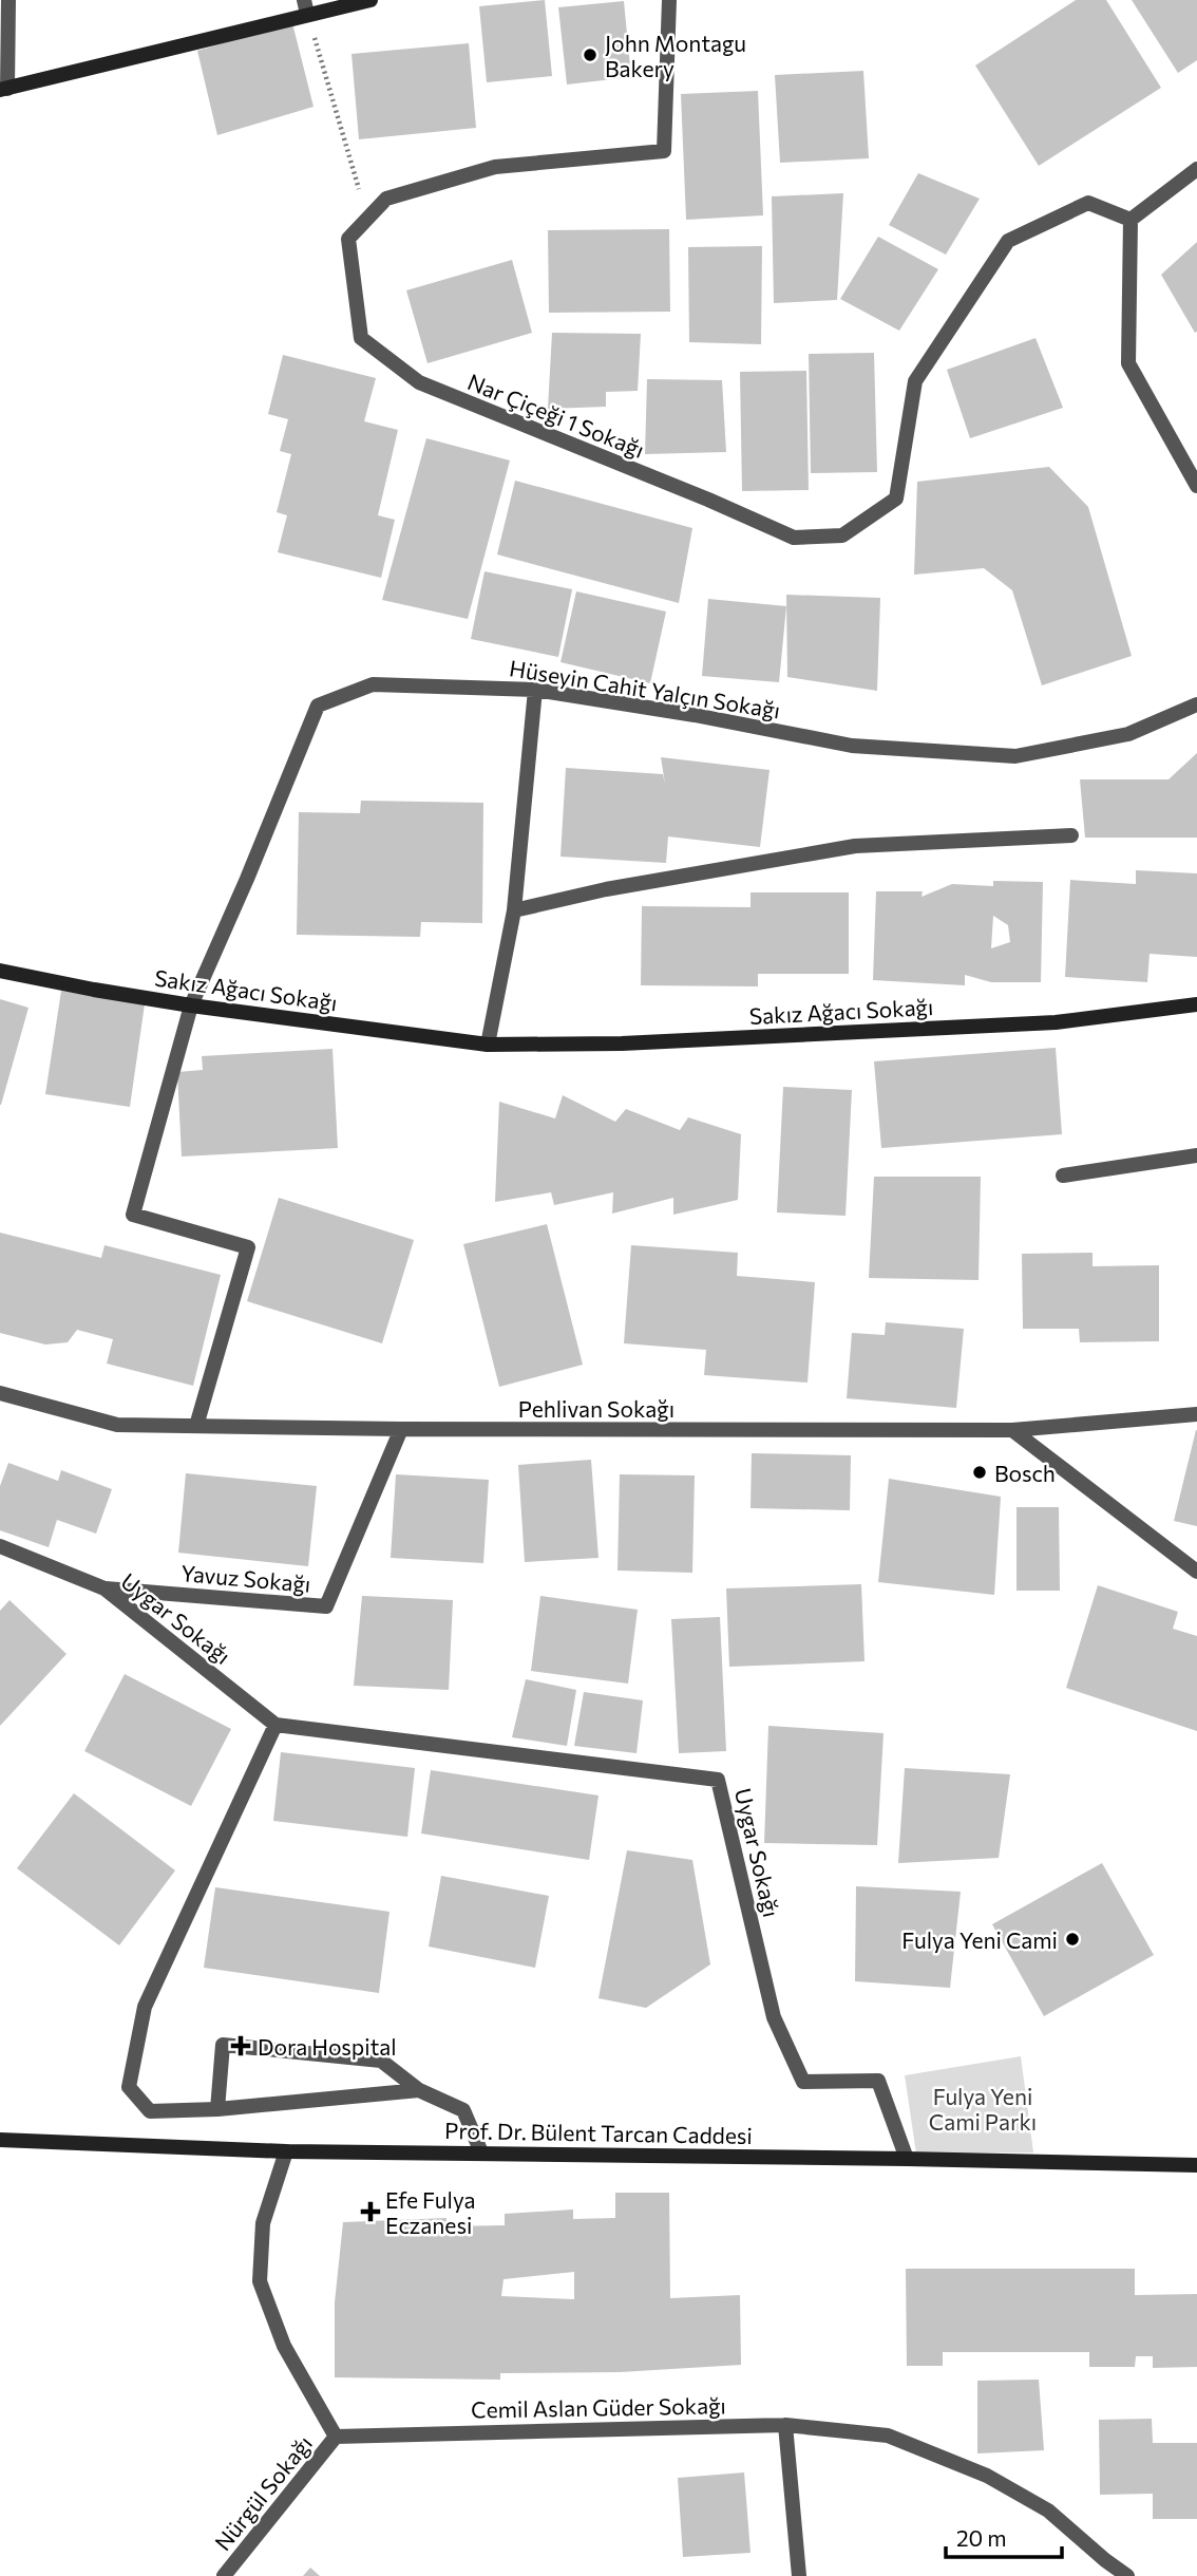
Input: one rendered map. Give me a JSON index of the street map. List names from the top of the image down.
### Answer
{
  "streets": {
    "street": [
      "Nar Çiçeği 1 Sokağı",
      "Hüseyin Cahit Yalçın Sokağı",
      "Sakız Ağacı Sokağı",
      "Pehlivan Sokağı",
      "Yavuz Sokağı",
      "Uygar Sokağı",
      "Prof. Dr. Bülent Tarcan Caddesi",
      "Cemil Aslan Güder Sokağı",
      "Nürgül Sokağı"
    ]
  },
  "crossings": [
    ["Hüseyin Cahit Yalçın Sokağı", "Sakız Ağacı Sokağı"],
    ["Hüseyin Cahit Yalçın Sokağı", "Pehlivan Sokağı"],
    ["Pehlivan Sokağı", "Yavuz Sokağı"],
    ["Yavuz Sokağı", "Uygar Sokağı"],
    ["Uygar Sokağı", "Prof. Dr. Bülent Tarcan Caddesi"],
    ["Cemil Aslan Güder Sokağı", "Nürgül Sokağı"]
  ],
  "parks": ["Fulya Yeni Cami Parkı"],
  "places": {
    "other": ["John Montagu Bakery", "Bosch", "Fulya Yeni Cami"],
    "health": ["Dora Hospital", "Efe Fulya Eczanesi"]
  },
  "scale_bar": "20 m"
}
